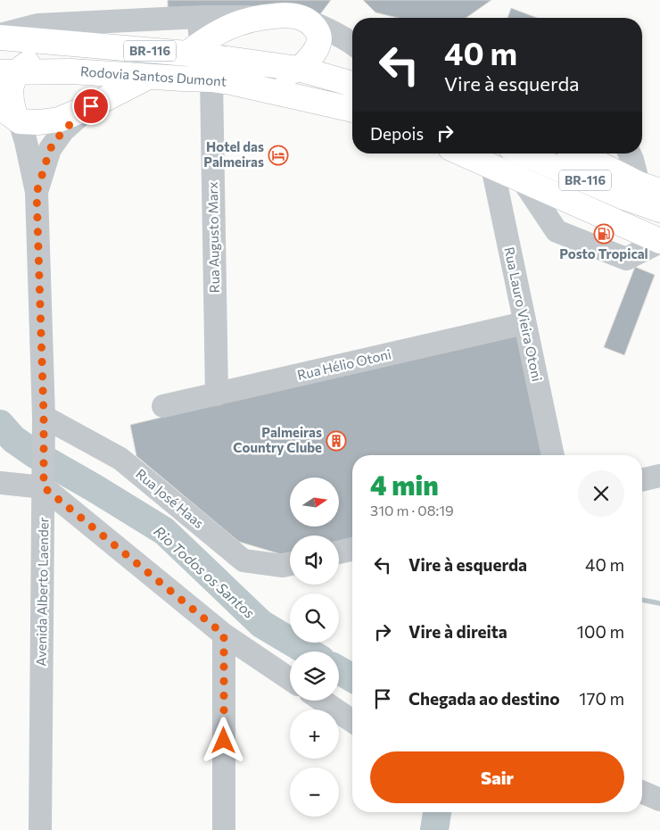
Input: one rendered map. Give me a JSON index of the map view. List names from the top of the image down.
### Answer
{
  "streets": {
    "main road": ["BR-116", "Rodovia Santos Dumont"],
    "street": [
      "Rua Augusto Marx",
      "Rua Lauro Vieira Otoni",
      "Rua Hélio Otoni",
      "Rua José Haas",
      "Avenida Alberto Laender"
    ]
  },
  "crossings": [
    ["Rodovia Santos Dumont", "Rua Augusto Marx"],
    ["Rua Augusto Marx", "Rua Hélio Otoni"],
    ["Rua Lauro Vieira Otoni", "Rua Hélio Otoni"],
    ["Rua José Haas", "Avenida Alberto Laender"]
  ],
  "water": ["Rio Todos os Santos"],
  "places": {
    "hotel": ["Hotel das Palmeiras"],
    "fuel station": ["Posto Tropical"],
    "building": ["Palmeiras Country Clube"]
  },
  "north": "right",
  "page": {
    "turn": ["40 m", "Vire à esquerda"],
    "then": "Depois",
    "heading": ["4 min", "310 m · 08:19"],
    "map_buttons": ["+", "−"],
    "list": [
      {
        "name": "Vire à esquerda",
        "value": "40 m"
      },
      {
        "name": "Vire à direita",
        "value": "100 m"
      },
      {
        "name": "Chegada ao destino",
        "value": "170 m"
      }
    ],
    "buttons": "Sair"
  }
}
